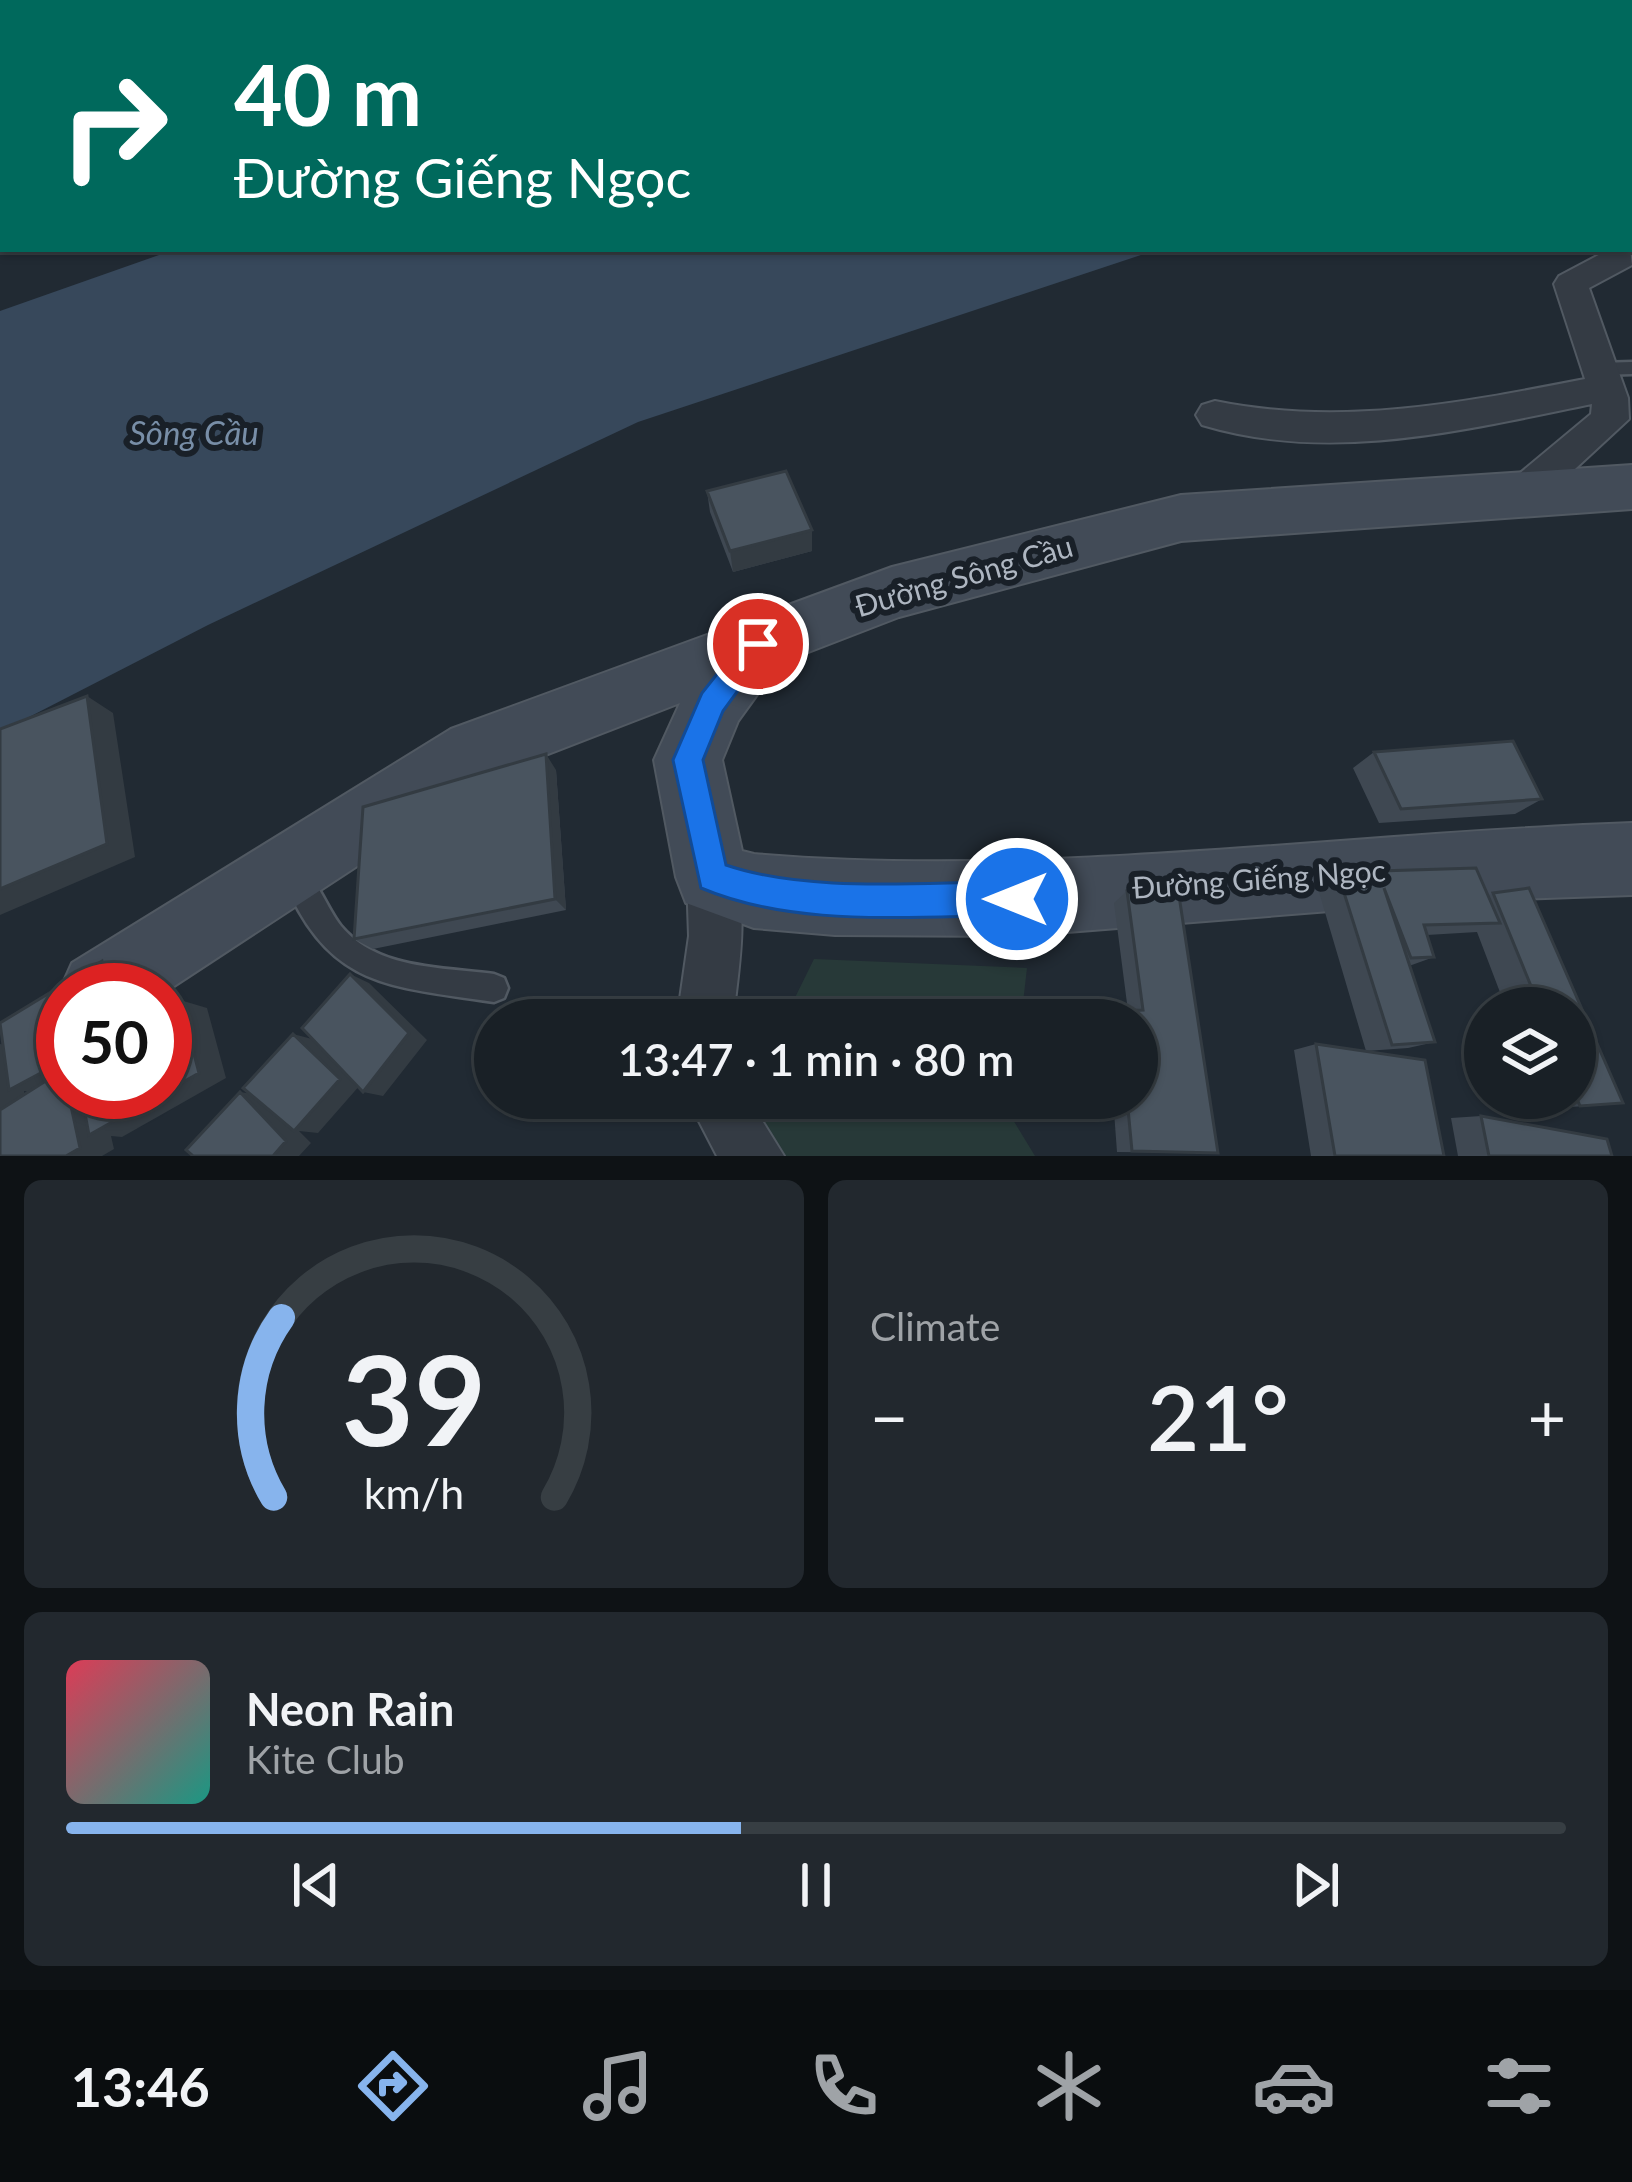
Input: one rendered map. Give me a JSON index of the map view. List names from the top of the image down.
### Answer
{
  "streets": {
    "main road": ["Đường Sông Cầu", "Đường Giếng Ngọc"]
  },
  "water": ["Sông Cầu"],
  "page": {
    "turn": ["40 m", "Đường Giếng Ngọc"],
    "limit": "50",
    "trip": "13:47 · 1 min · 80 m",
    "tile": "Climate",
    "heat": ["−", "21°", "+"],
    "song": ["Neon Rain", "Kite Club"],
    "tabs": "13:46",
    "gauge": ["39", "km/h"]
  }
}
